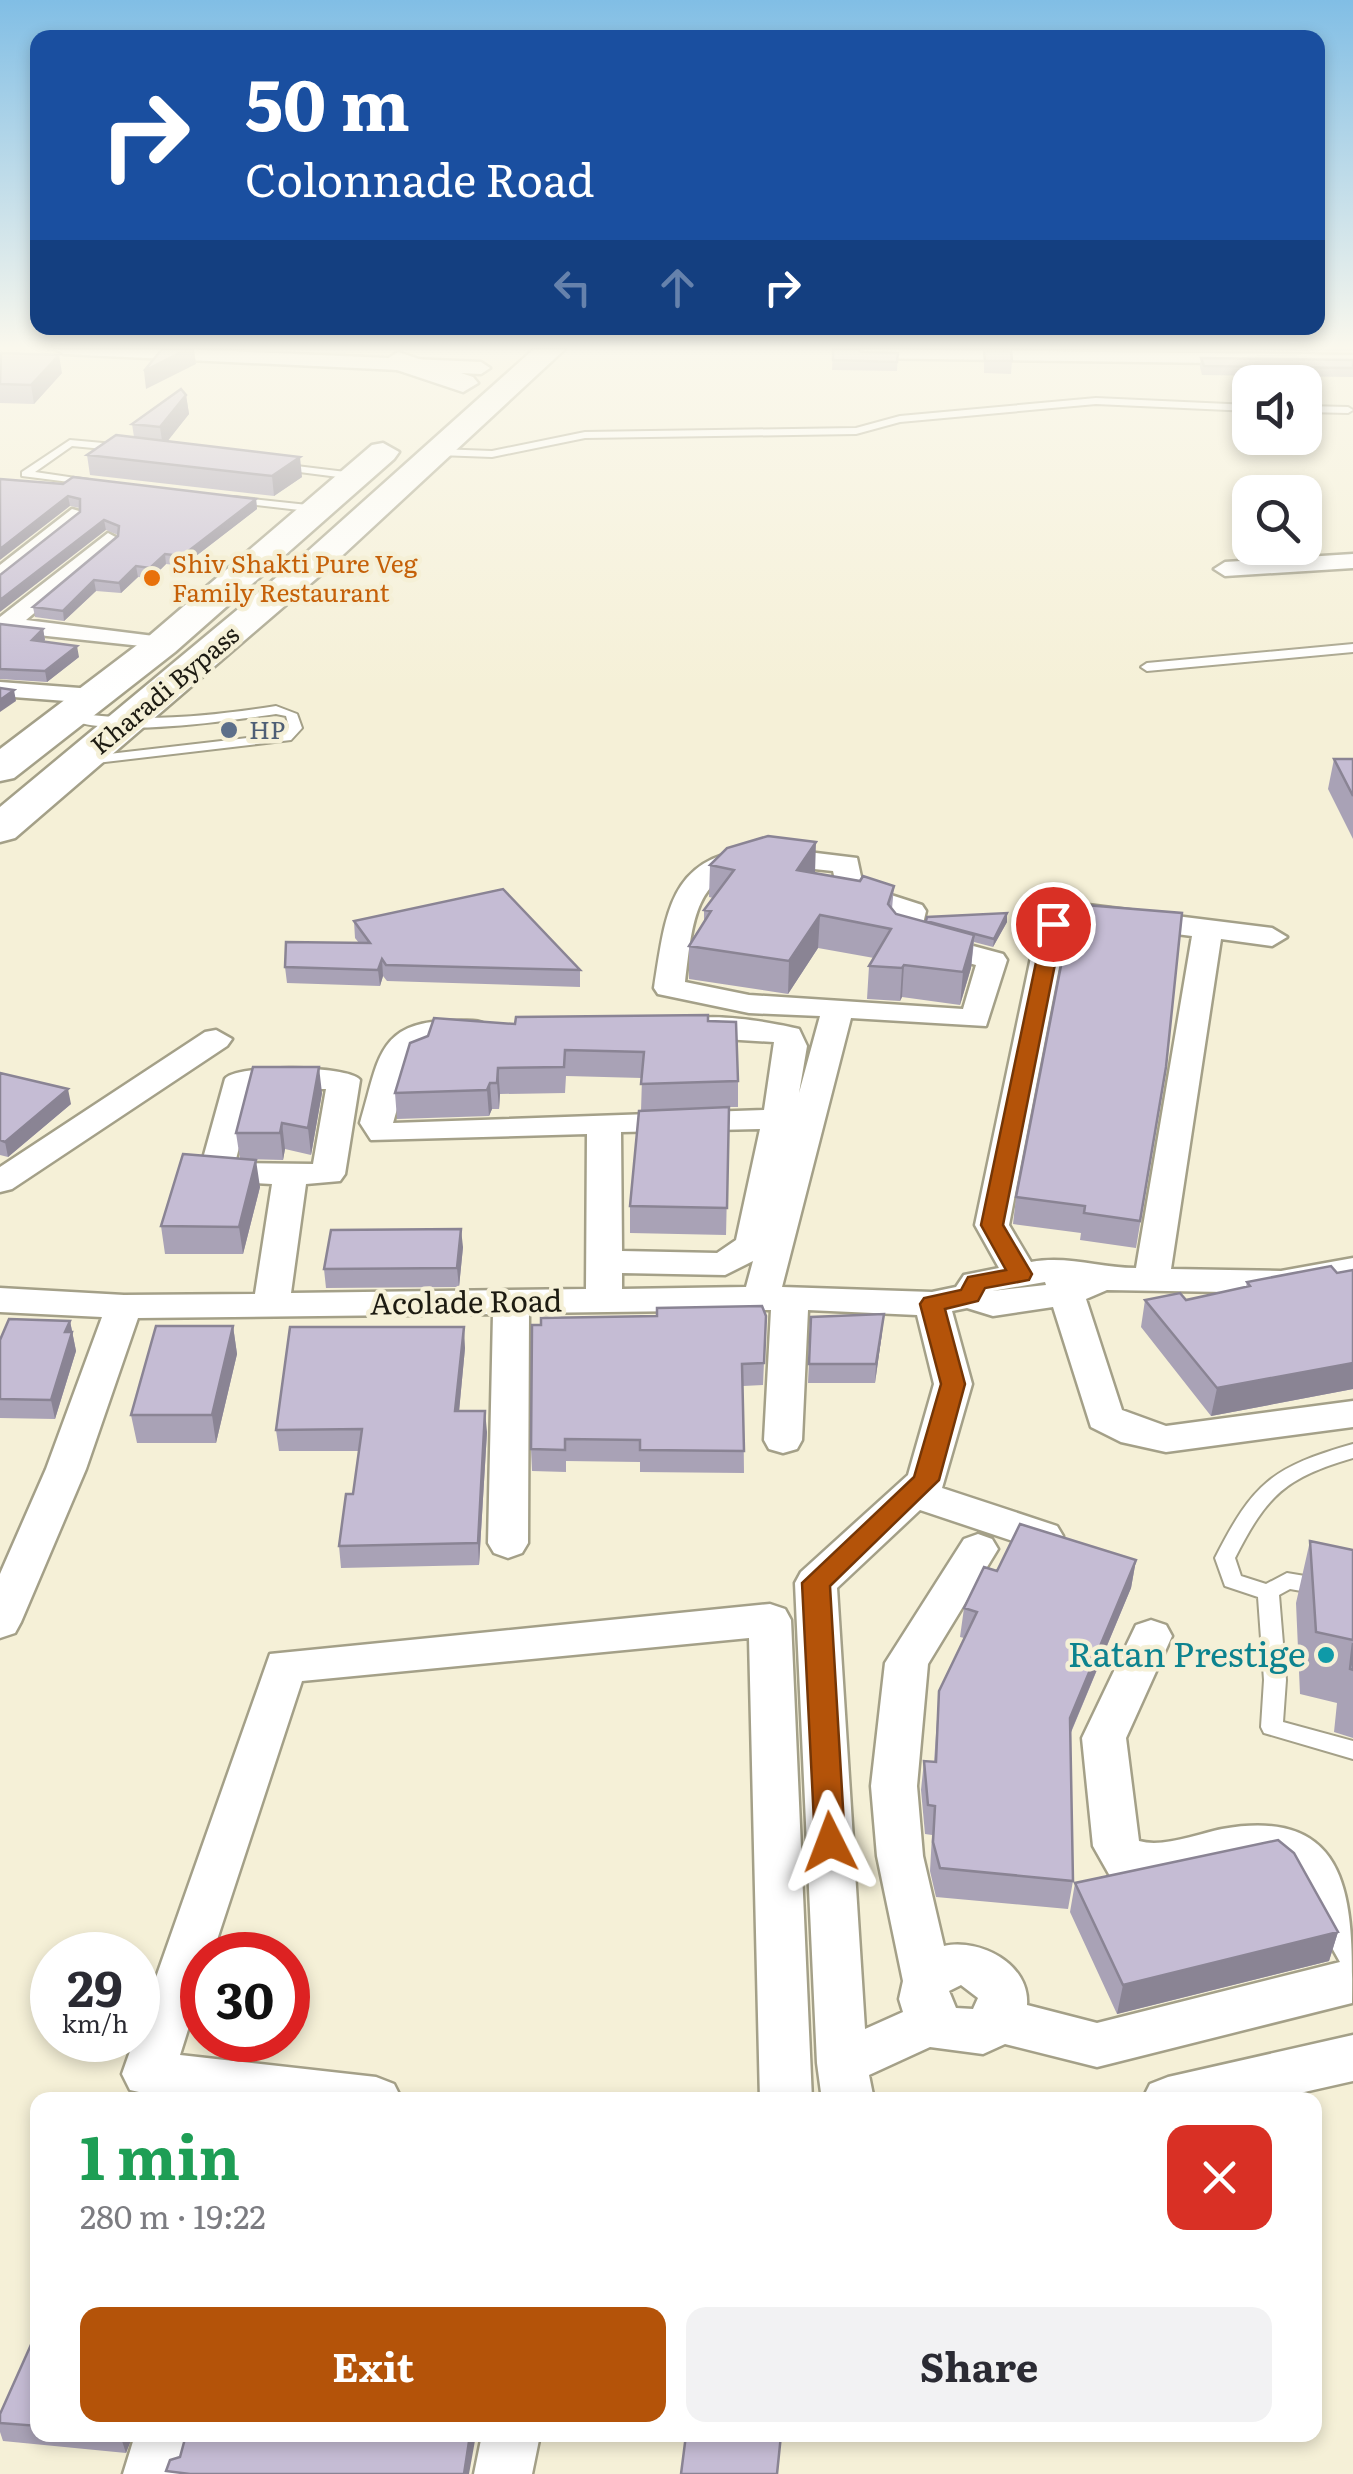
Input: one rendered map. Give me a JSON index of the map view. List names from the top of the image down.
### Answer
{
  "streets": {
    "highway": ["Kharadi Bypass"],
    "street": ["Acolade Road"]
  },
  "places": ["Shiv Shakti Pure Veg Family Restaurant", "HP", "Ratan Prestige"],
  "page": {
    "turn": ["50 m", "Colonnade Road"],
    "speed": "29 km/h",
    "limit": "30",
    "heading": ["1 min", "280 m · 19:22"],
    "buttons": ["Exit", "Share"]
  }
}
